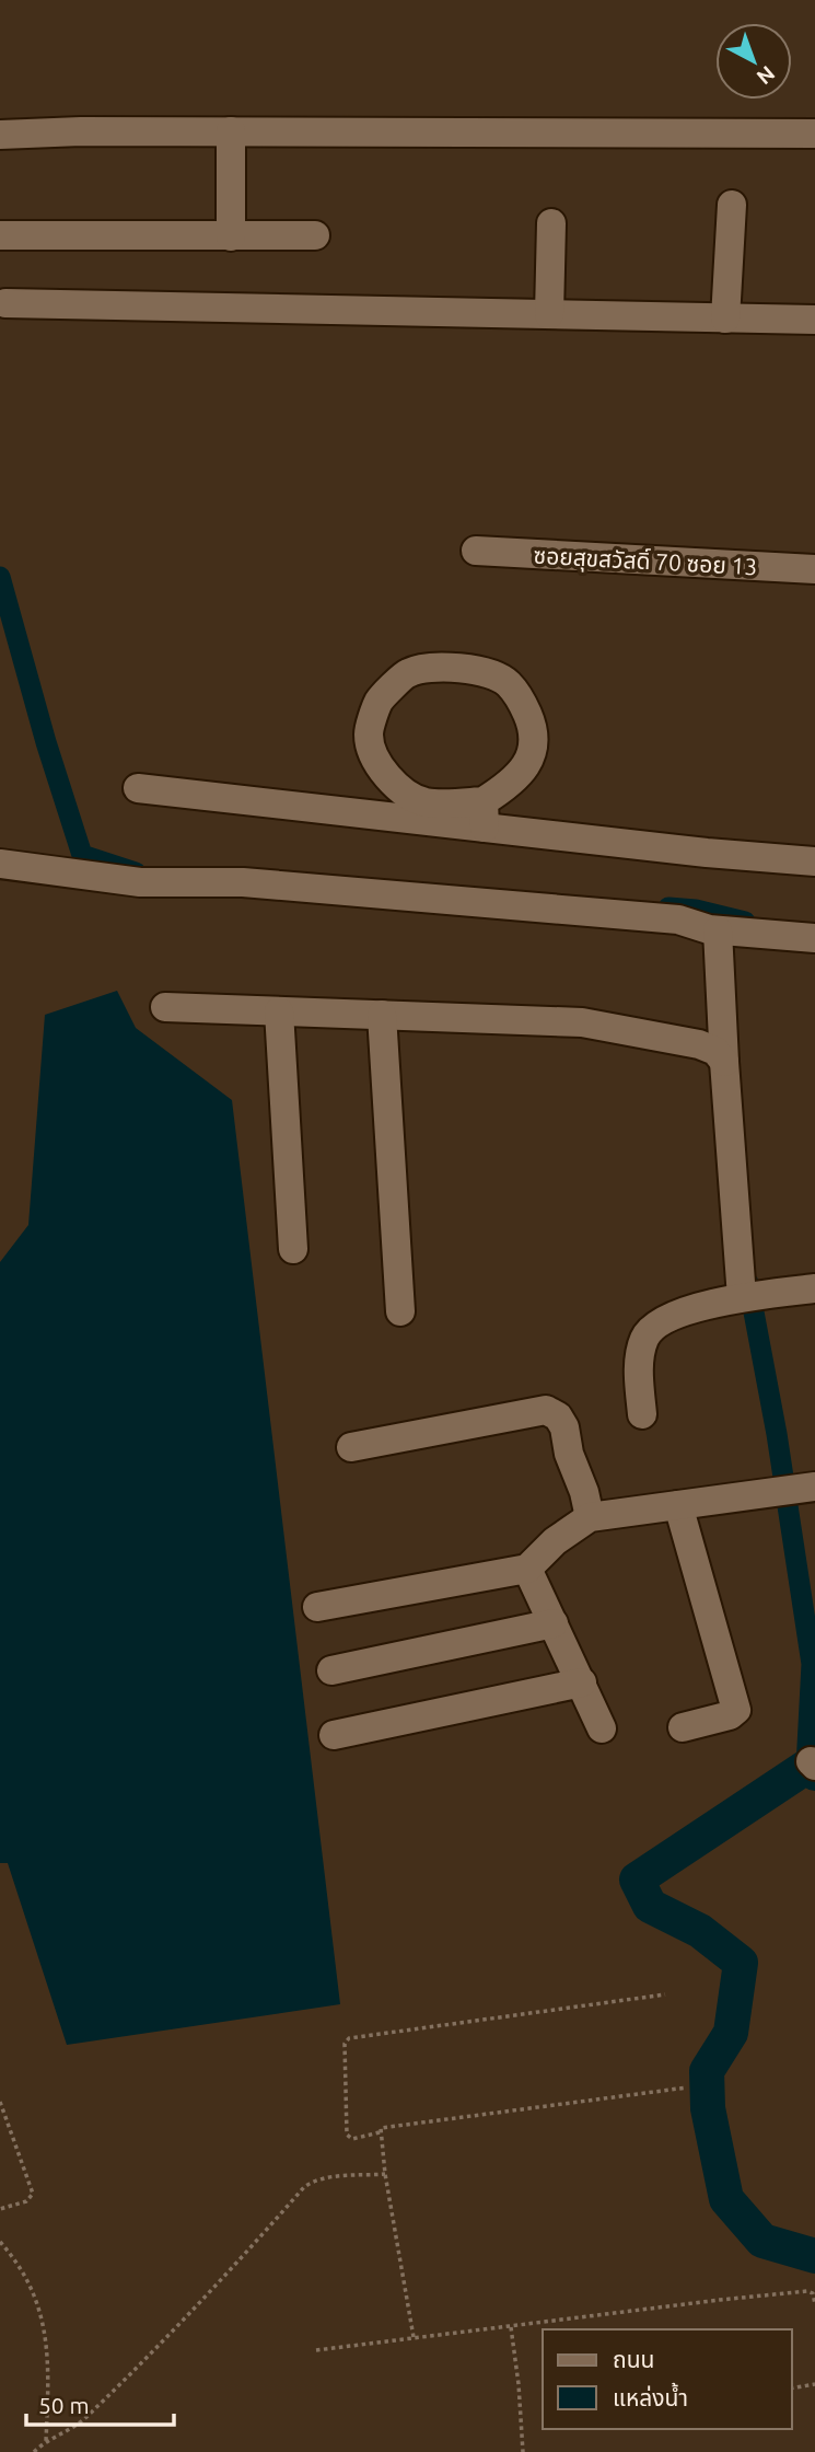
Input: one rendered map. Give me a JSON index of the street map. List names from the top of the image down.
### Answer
{
  "streets": {
    "street": ["ซอยสุขสวัสดิ์ 70 ซอย 13"]
  },
  "legend": ["ถนน", "แหล่งน้ำ"],
  "scale_bar": "50 m",
  "north": "bottom right"
}
